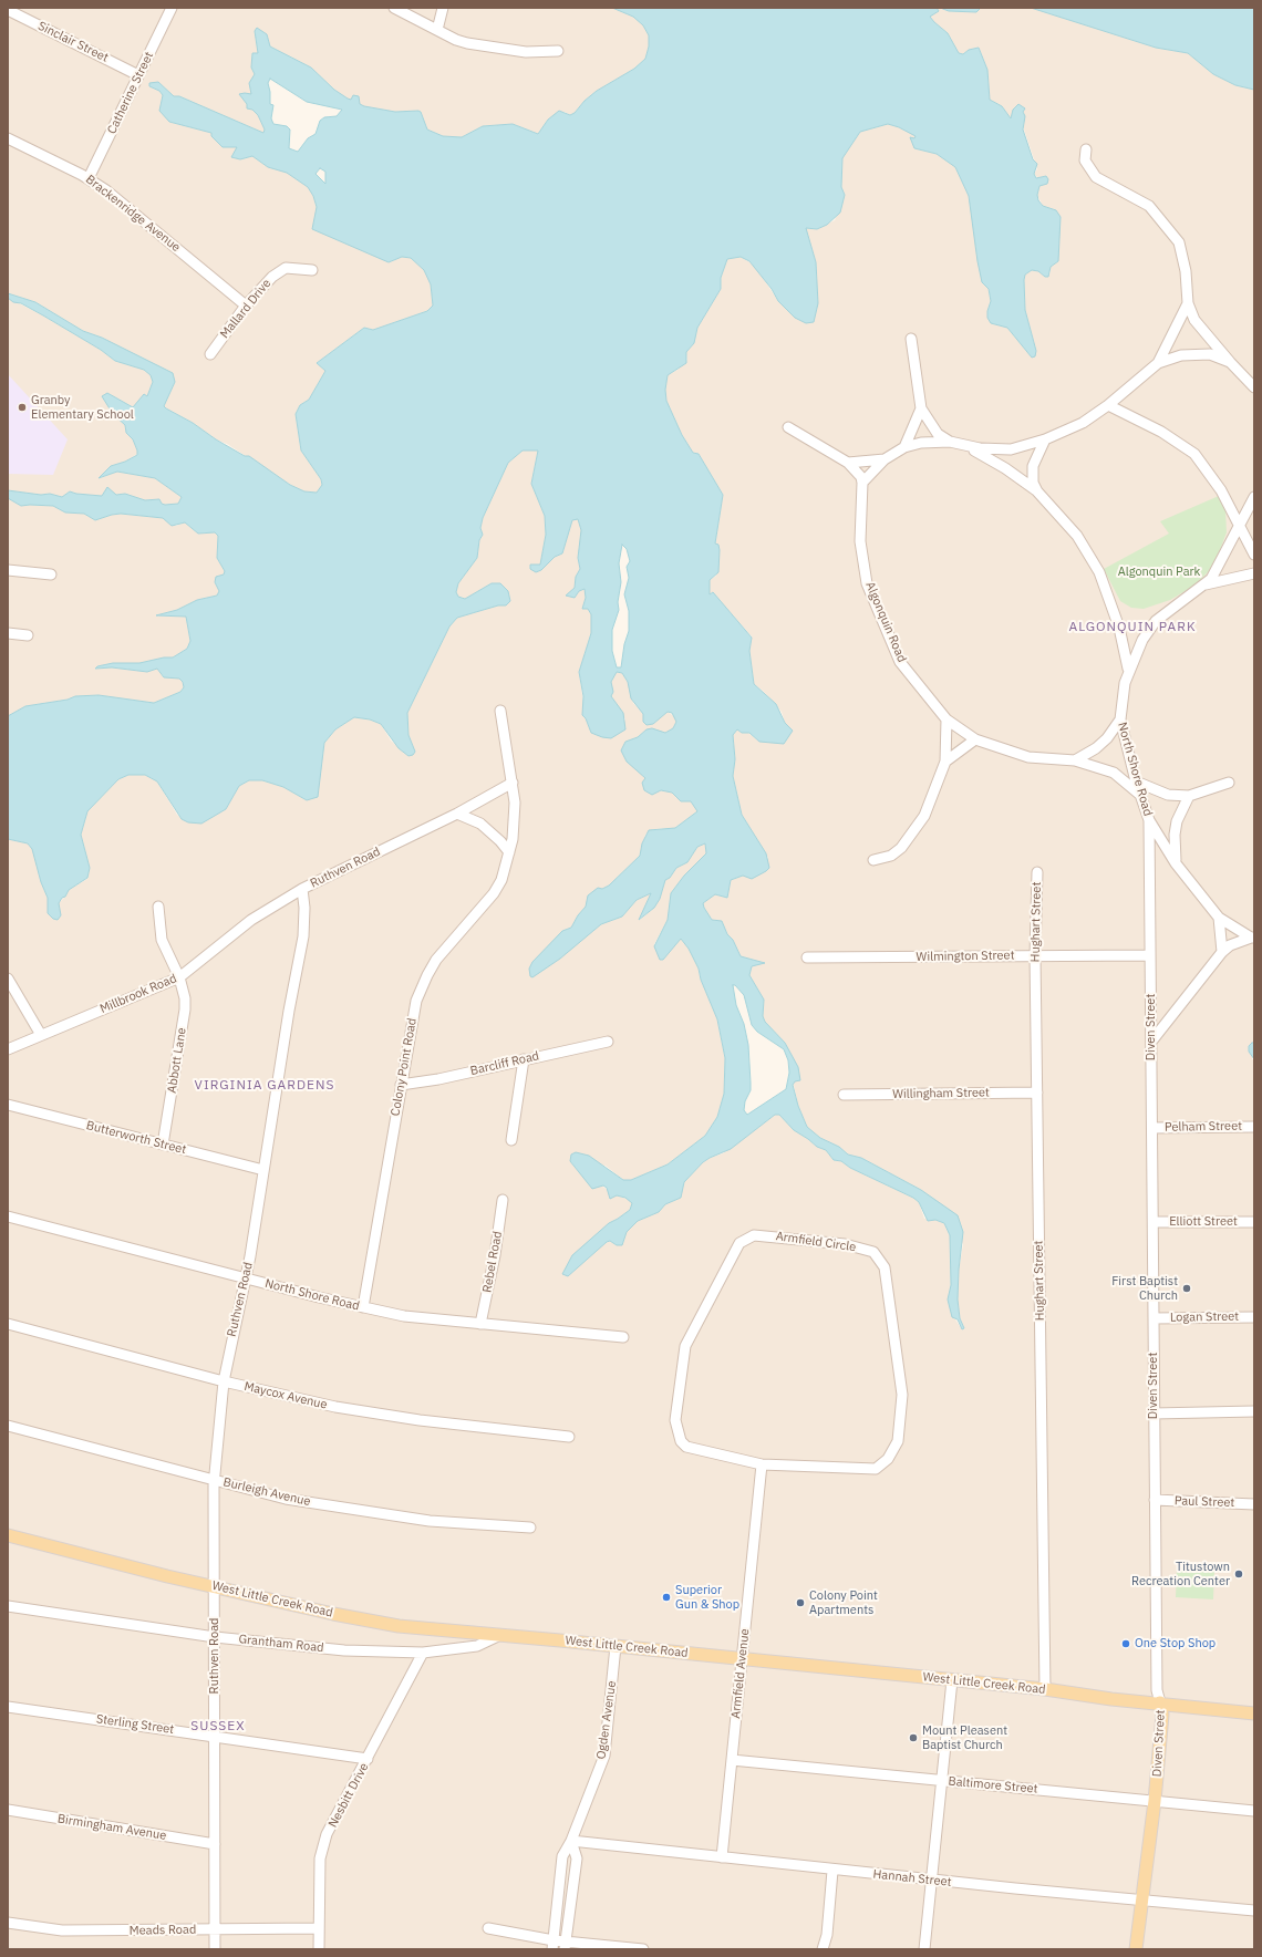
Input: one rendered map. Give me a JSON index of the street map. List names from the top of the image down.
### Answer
{
  "streets": {
    "main road": ["Diven Street", "West Little Creek Road"],
    "street": [
      "Sinclair Street",
      "Catherine Street",
      "Brackenridge Avenue",
      "Mallard Drive",
      "Algonquin Road",
      "North Shore Road",
      "Ruthven Road",
      "Hughart Street",
      "Wilmington Street",
      "Millbrook Road",
      "Abbott Lane",
      "Barcliff Road",
      "Colony Point Road",
      "Willingham Street",
      "Pelham Street",
      "Butterworth Street",
      "Elliott Street",
      "Armfield Circle",
      "Rebel Road",
      "Logan Street",
      "Maycox Avenue",
      "Burleigh Avenue",
      "Paul Street",
      "Grantham Road",
      "Armfield Avenue",
      "Ogden Avenue",
      "Sterling Street",
      "Baltimore Street",
      "Nesbitt Drive",
      "Birmingham Avenue",
      "Hannah Street",
      "Meads Road"
    ]
  },
  "crossings": [
    ["Sinclair Street", "Catherine Street"],
    ["Catherine Street", "Brackenridge Avenue"],
    ["Brackenridge Avenue", "Mallard Drive"],
    ["Algonquin Road", "North Shore Road"],
    ["North Shore Road", "Ruthven Road"],
    ["North Shore Road", "Diven Street"],
    ["North Shore Road", "Colony Point Road"],
    ["North Shore Road", "Rebel Road"],
    ["Ruthven Road", "Millbrook Road"],
    ["Ruthven Road", "Colony Point Road"],
    ["Ruthven Road", "Butterworth Street"],
    ["Ruthven Road", "Maycox Avenue"],
    ["Ruthven Road", "Burleigh Avenue"],
    ["Ruthven Road", "West Little Creek Road"],
    ["Ruthven Road", "Grantham Road"],
    ["Ruthven Road", "Sterling Street"],
    ["Ruthven Road", "Birmingham Avenue"],
    ["Ruthven Road", "Meads Road"],
    ["Hughart Street", "Wilmington Street"],
    ["Hughart Street", "Willingham Street"],
    ["Hughart Street", "West Little Creek Road"],
    ["Wilmington Street", "Diven Street"],
    ["Millbrook Road", "Abbott Lane"],
    ["Diven Street", "Pelham Street"],
    ["Diven Street", "Elliott Street"],
    ["Diven Street", "Logan Street"],
    ["Diven Street", "Paul Street"],
    ["Diven Street", "West Little Creek Road"],
    ["Diven Street", "Baltimore Street"],
    ["Diven Street", "Hannah Street"],
    ["Abbott Lane", "Butterworth Street"],
    ["Barcliff Road", "Colony Point Road"],
    ["Armfield Circle", "Armfield Avenue"],
    ["West Little Creek Road", "Grantham Road"],
    ["West Little Creek Road", "Armfield Avenue"],
    ["West Little Creek Road", "Ogden Avenue"],
    ["Grantham Road", "Nesbitt Drive"],
    ["Armfield Avenue", "Baltimore Street"],
    ["Armfield Avenue", "Hannah Street"],
    ["Ogden Avenue", "Hannah Street"],
    ["Sterling Street", "Nesbitt Drive"],
    ["Nesbitt Drive", "Meads Road"]
  ],
  "districts": ["ALGONQUIN PARK", "VIRGINIA GARDENS", "SUSSEX"],
  "parks": ["Algonquin Park"],
  "places": [
    "Granby Elementary School",
    "First Baptist Church",
    "Titustown Recreation Center",
    "Superior Gun & Shop",
    "Colony Point Apartments",
    "One Stop Shop",
    "Mount Pleasent Baptist Church"
  ]
}
